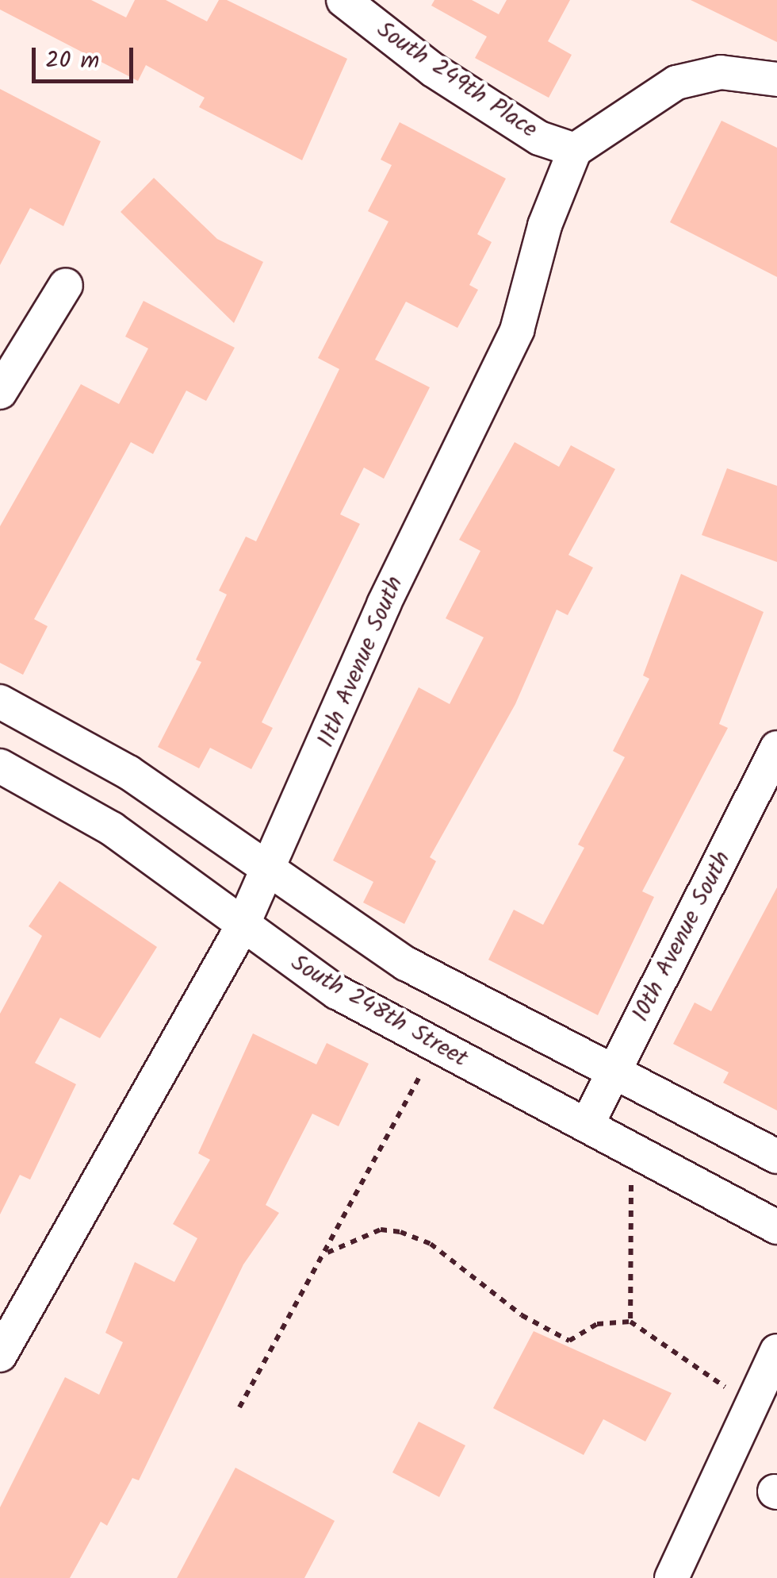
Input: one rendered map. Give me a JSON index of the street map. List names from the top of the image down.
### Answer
{
  "streets": {
    "street": [
      "South 249th Place",
      "11th Avenue South",
      "10th Avenue South",
      "South 248th Street"
    ]
  },
  "crossings": [
    ["South 249th Place", "11th Avenue South"],
    ["11th Avenue South", "South 248th Street"],
    ["10th Avenue South", "South 248th Street"]
  ],
  "scale_bar": "20 m"
}
